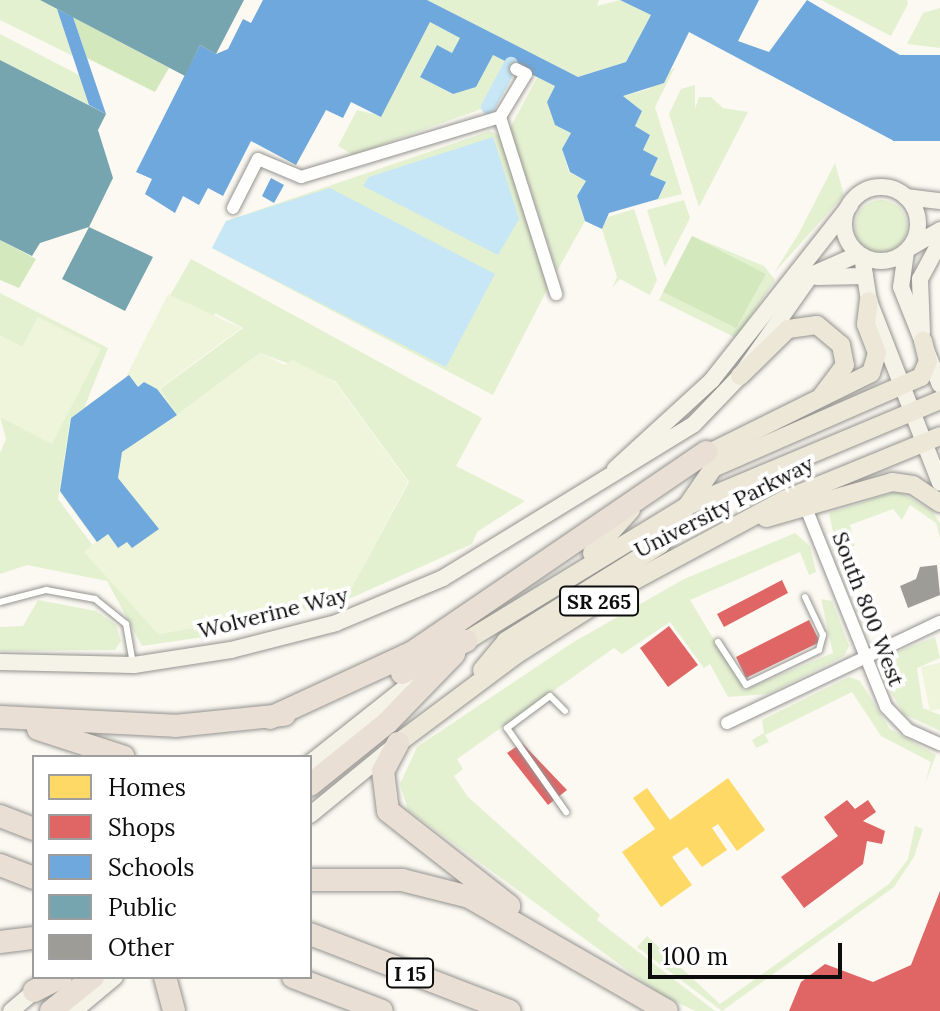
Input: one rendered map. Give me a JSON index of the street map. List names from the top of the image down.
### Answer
{
  "streets": {
    "highway": ["I 15"],
    "main road": ["University Parkway", "SR 265", "Wolverine Way"],
    "street": ["South 800 West"]
  },
  "crossings": [
    ["University Parkway", "SR 265"]
  ],
  "legend": [
    "Homes",
    "Shops",
    "Schools",
    "Public",
    "Other"
  ],
  "scale_bar": "100 m"
}
